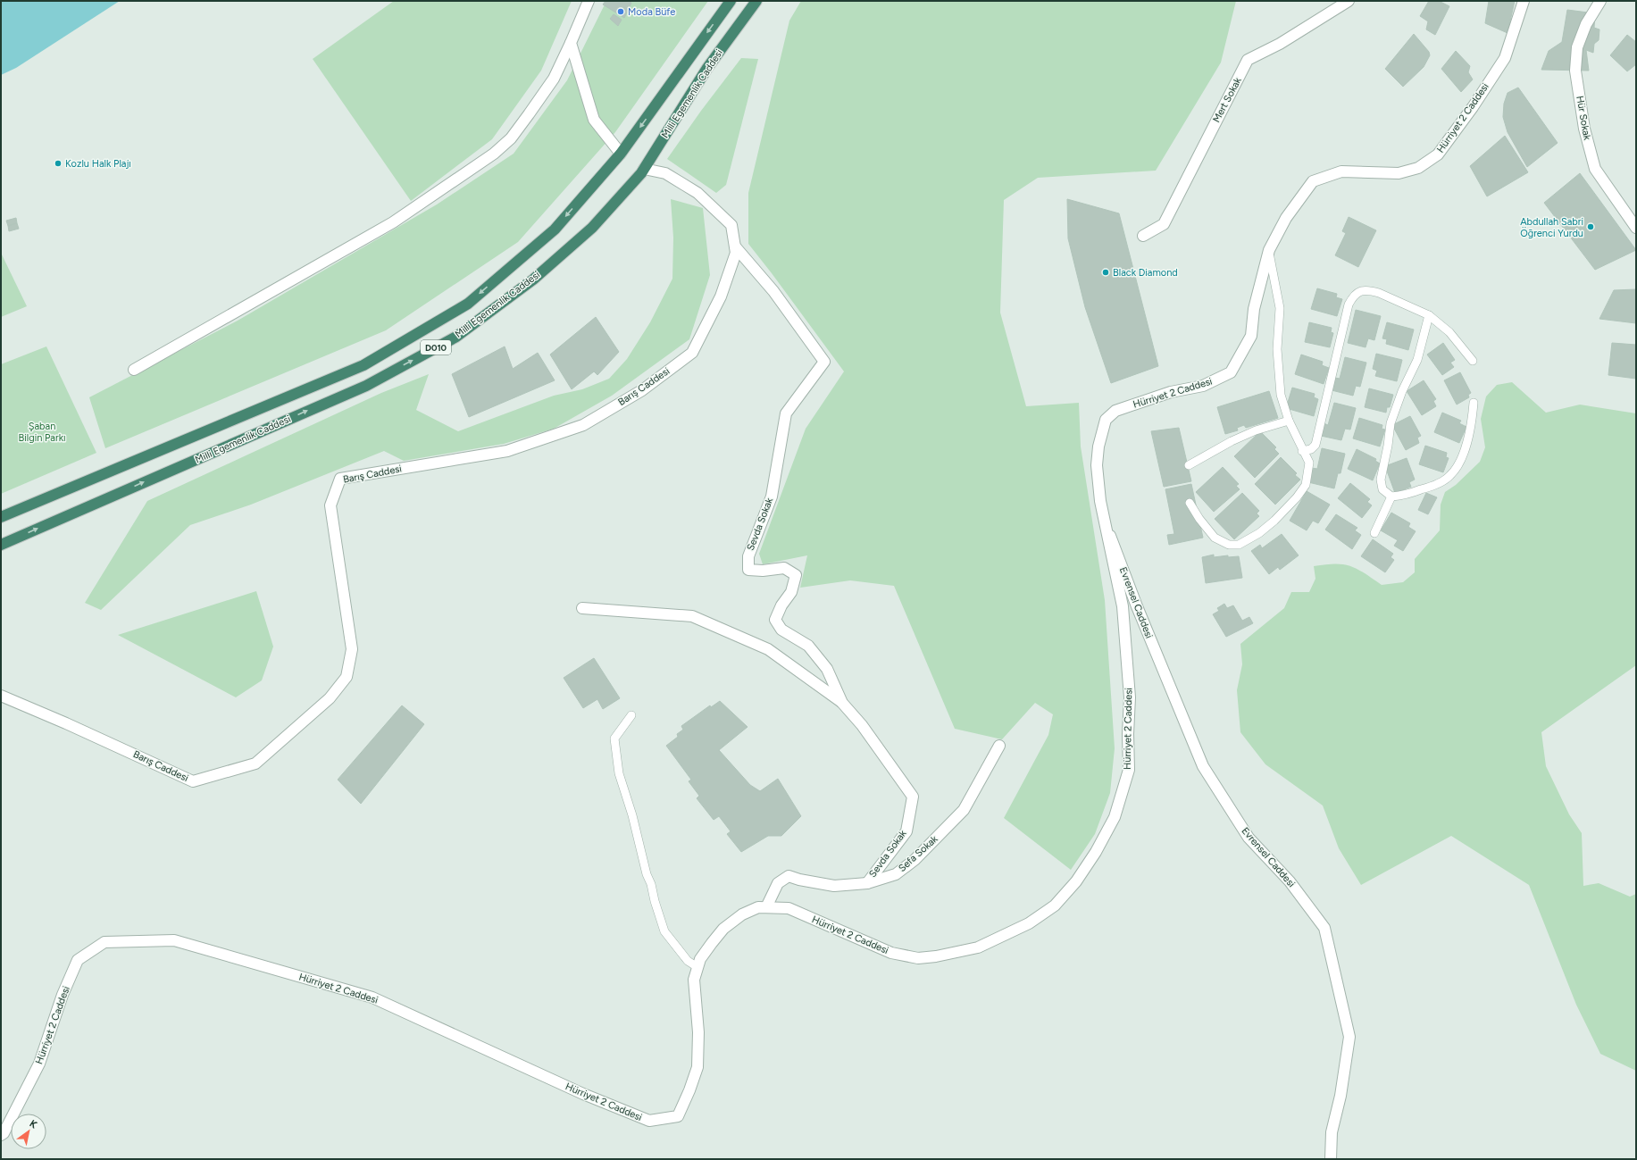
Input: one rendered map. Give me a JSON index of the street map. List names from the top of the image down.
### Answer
{
  "streets": {
    "highway": ["Milli Egemenlik Caddesi", "D010"],
    "street": [
      "Mert Sokak",
      "Hürriyet 2 Caddesi",
      "Hür Sokak",
      "Barış Caddesi",
      "Sevda Sokak",
      "Evrensel Caddesi",
      "Sefa Sokak"
    ]
  },
  "crossings": [
    ["Milli Egemenlik Caddesi", "Barış Caddesi"],
    ["Hürriyet 2 Caddesi", "Evrensel Caddesi"],
    ["Hürriyet 2 Caddesi", "Sefa Sokak"],
    ["Barış Caddesi", "Sevda Sokak"],
    ["Sevda Sokak", "Sefa Sokak"]
  ],
  "parks": ["Şaban Bilgin Parkı"],
  "places": [
    "Moda Büfe",
    "Kozlu Halk Plajı",
    "Abdullah Sabri Öğrenci Yurdu",
    "Black Diamond"
  ],
  "north": "top right"
}
